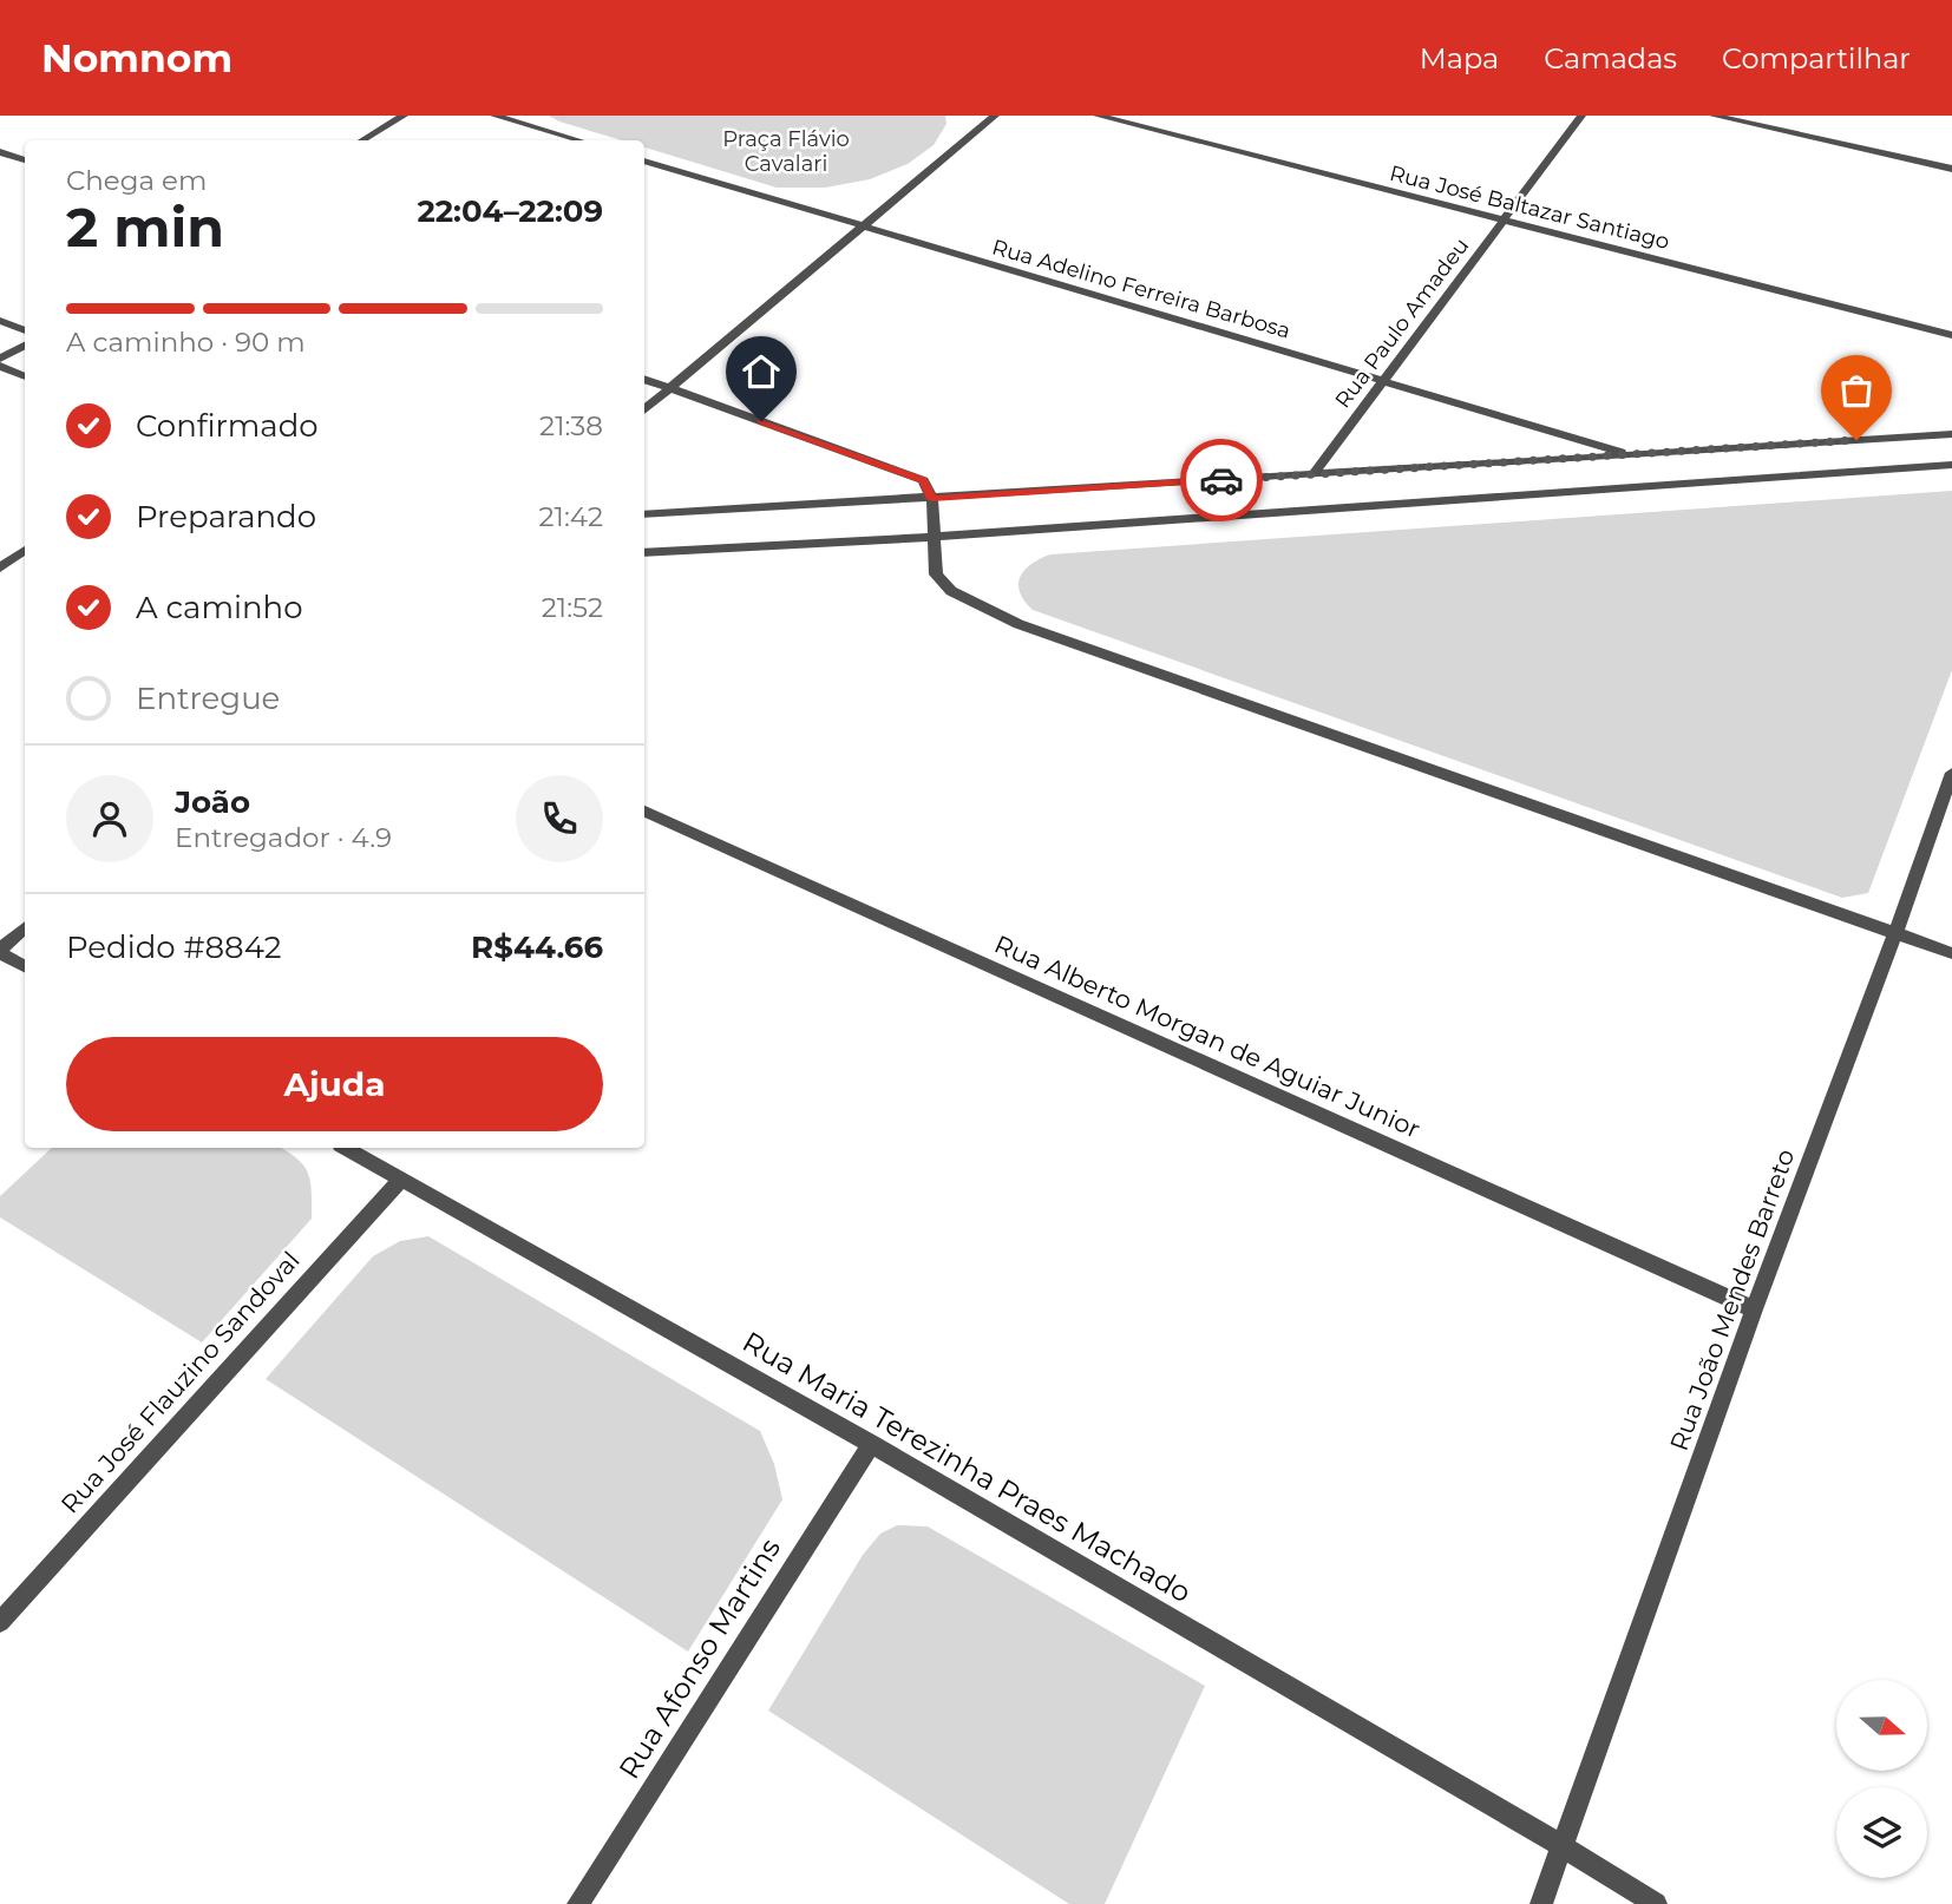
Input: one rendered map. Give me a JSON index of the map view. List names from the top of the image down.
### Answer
{
  "streets": {
    "street": [
      "Rua José Baltazar Santiago",
      "Rua Adelino Ferreira Barbosa",
      "Rua Paulo Amadeu",
      "Rua Alberto Morgan de Aguiar Junior",
      "Rua João Mendes Barreto",
      "Rua José Flauzino Sandoval",
      "Rua Maria Terezinha Praes Machado",
      "Rua Afonso Martins"
    ]
  },
  "crossings": [
    ["Rua José Baltazar Santiago", "Rua Paulo Amadeu"],
    ["Rua Adelino Ferreira Barbosa", "Rua Paulo Amadeu"],
    ["Rua Alberto Morgan de Aguiar Junior", "Rua João Mendes Barreto"],
    ["Rua João Mendes Barreto", "Rua Maria Terezinha Praes Machado"],
    ["Rua José Flauzino Sandoval", "Rua Maria Terezinha Praes Machado"],
    ["Rua Maria Terezinha Praes Machado", "Rua Afonso Martins"]
  ],
  "parks": ["Praça Flávio Cavalari"],
  "north": "right",
  "page": {
    "header": "Nomnom",
    "nav": ["Mapa", "Camadas", "Compartilhar"],
    "heading": ["2 min", "Chega em", "22:04–22:09"],
    "panel": [
      "João",
      "Entregador · 4.9",
      "Pedido #8842",
      "R$44.66"
    ],
    "bar": "A caminho · 90 m",
    "list": [
      ["Confirmado", "21:38"],
      ["Preparando", "21:42"],
      ["A caminho", "21:52"],
      "Entregue"
    ],
    "buttons": "Ajuda"
  }
}
